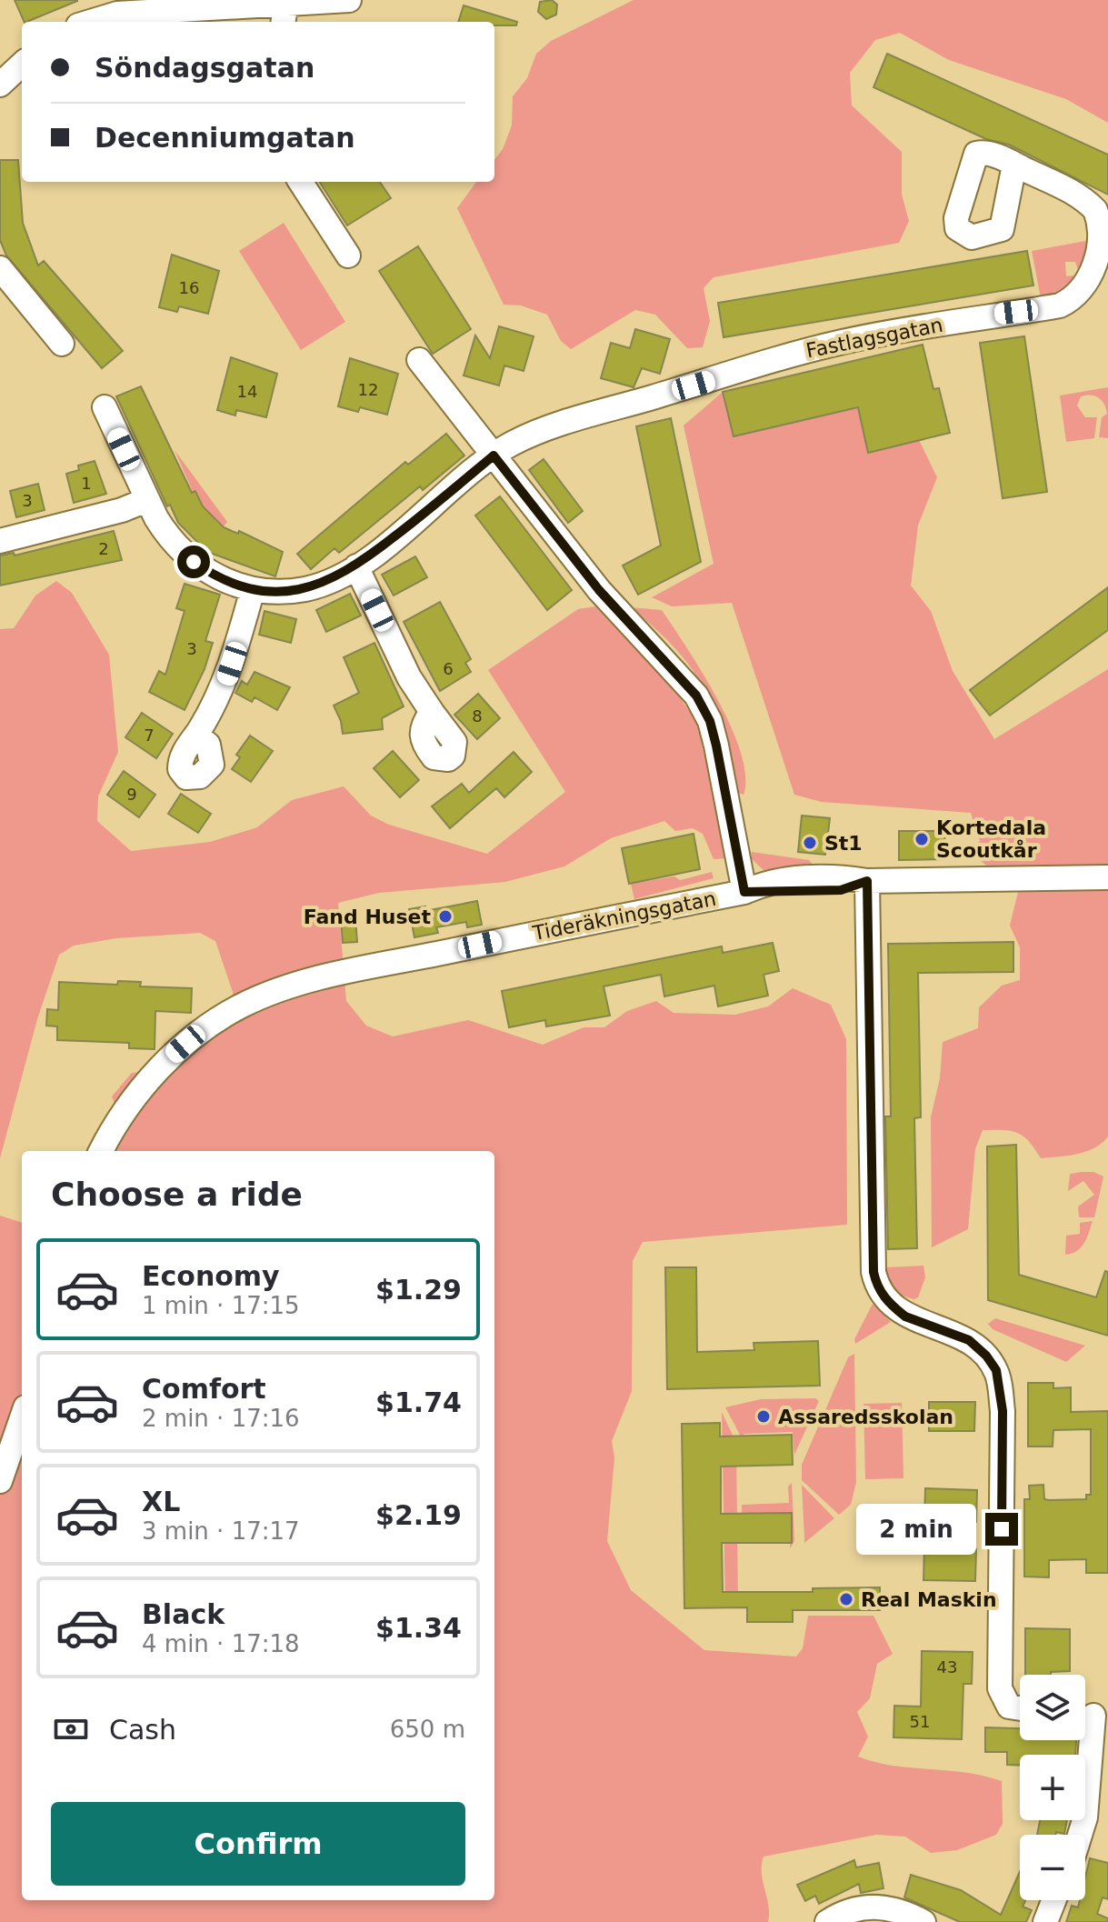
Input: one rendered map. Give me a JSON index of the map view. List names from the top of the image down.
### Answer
{
  "streets": {
    "street": ["Fastlagsgatan", "Tideräkningsgatan"]
  },
  "places": [
    "Kortedala Scoutkår",
    "St1",
    "Fand Huset",
    "Assaredsskolan",
    "Real Maskin"
  ],
  "house_numbers": [
    "16",
    "12",
    "14",
    "1",
    "3",
    "2",
    "3",
    "6",
    "8",
    "7",
    "9",
    "43",
    "51"
  ],
  "page": {
    "banner": ["Söndagsgatan", "Decenniumgatan"],
    "heading": "Choose a ride",
    "list": [
      {
        "name": "Economy",
        "note": "1 min · 17:15",
        "value": "$1.29"
      },
      {
        "name": "Comfort",
        "note": "2 min · 17:16",
        "value": "$1.74"
      },
      {
        "name": "XL",
        "note": "3 min · 17:17",
        "value": "$2.19"
      },
      {
        "name": "Black",
        "note": "4 min · 17:18",
        "value": "$1.34"
      }
    ],
    "bubble": "2 min",
    "map_buttons": ["+", "−"],
    "pay": ["Cash", "650 m"],
    "buttons": "Confirm"
  }
}
